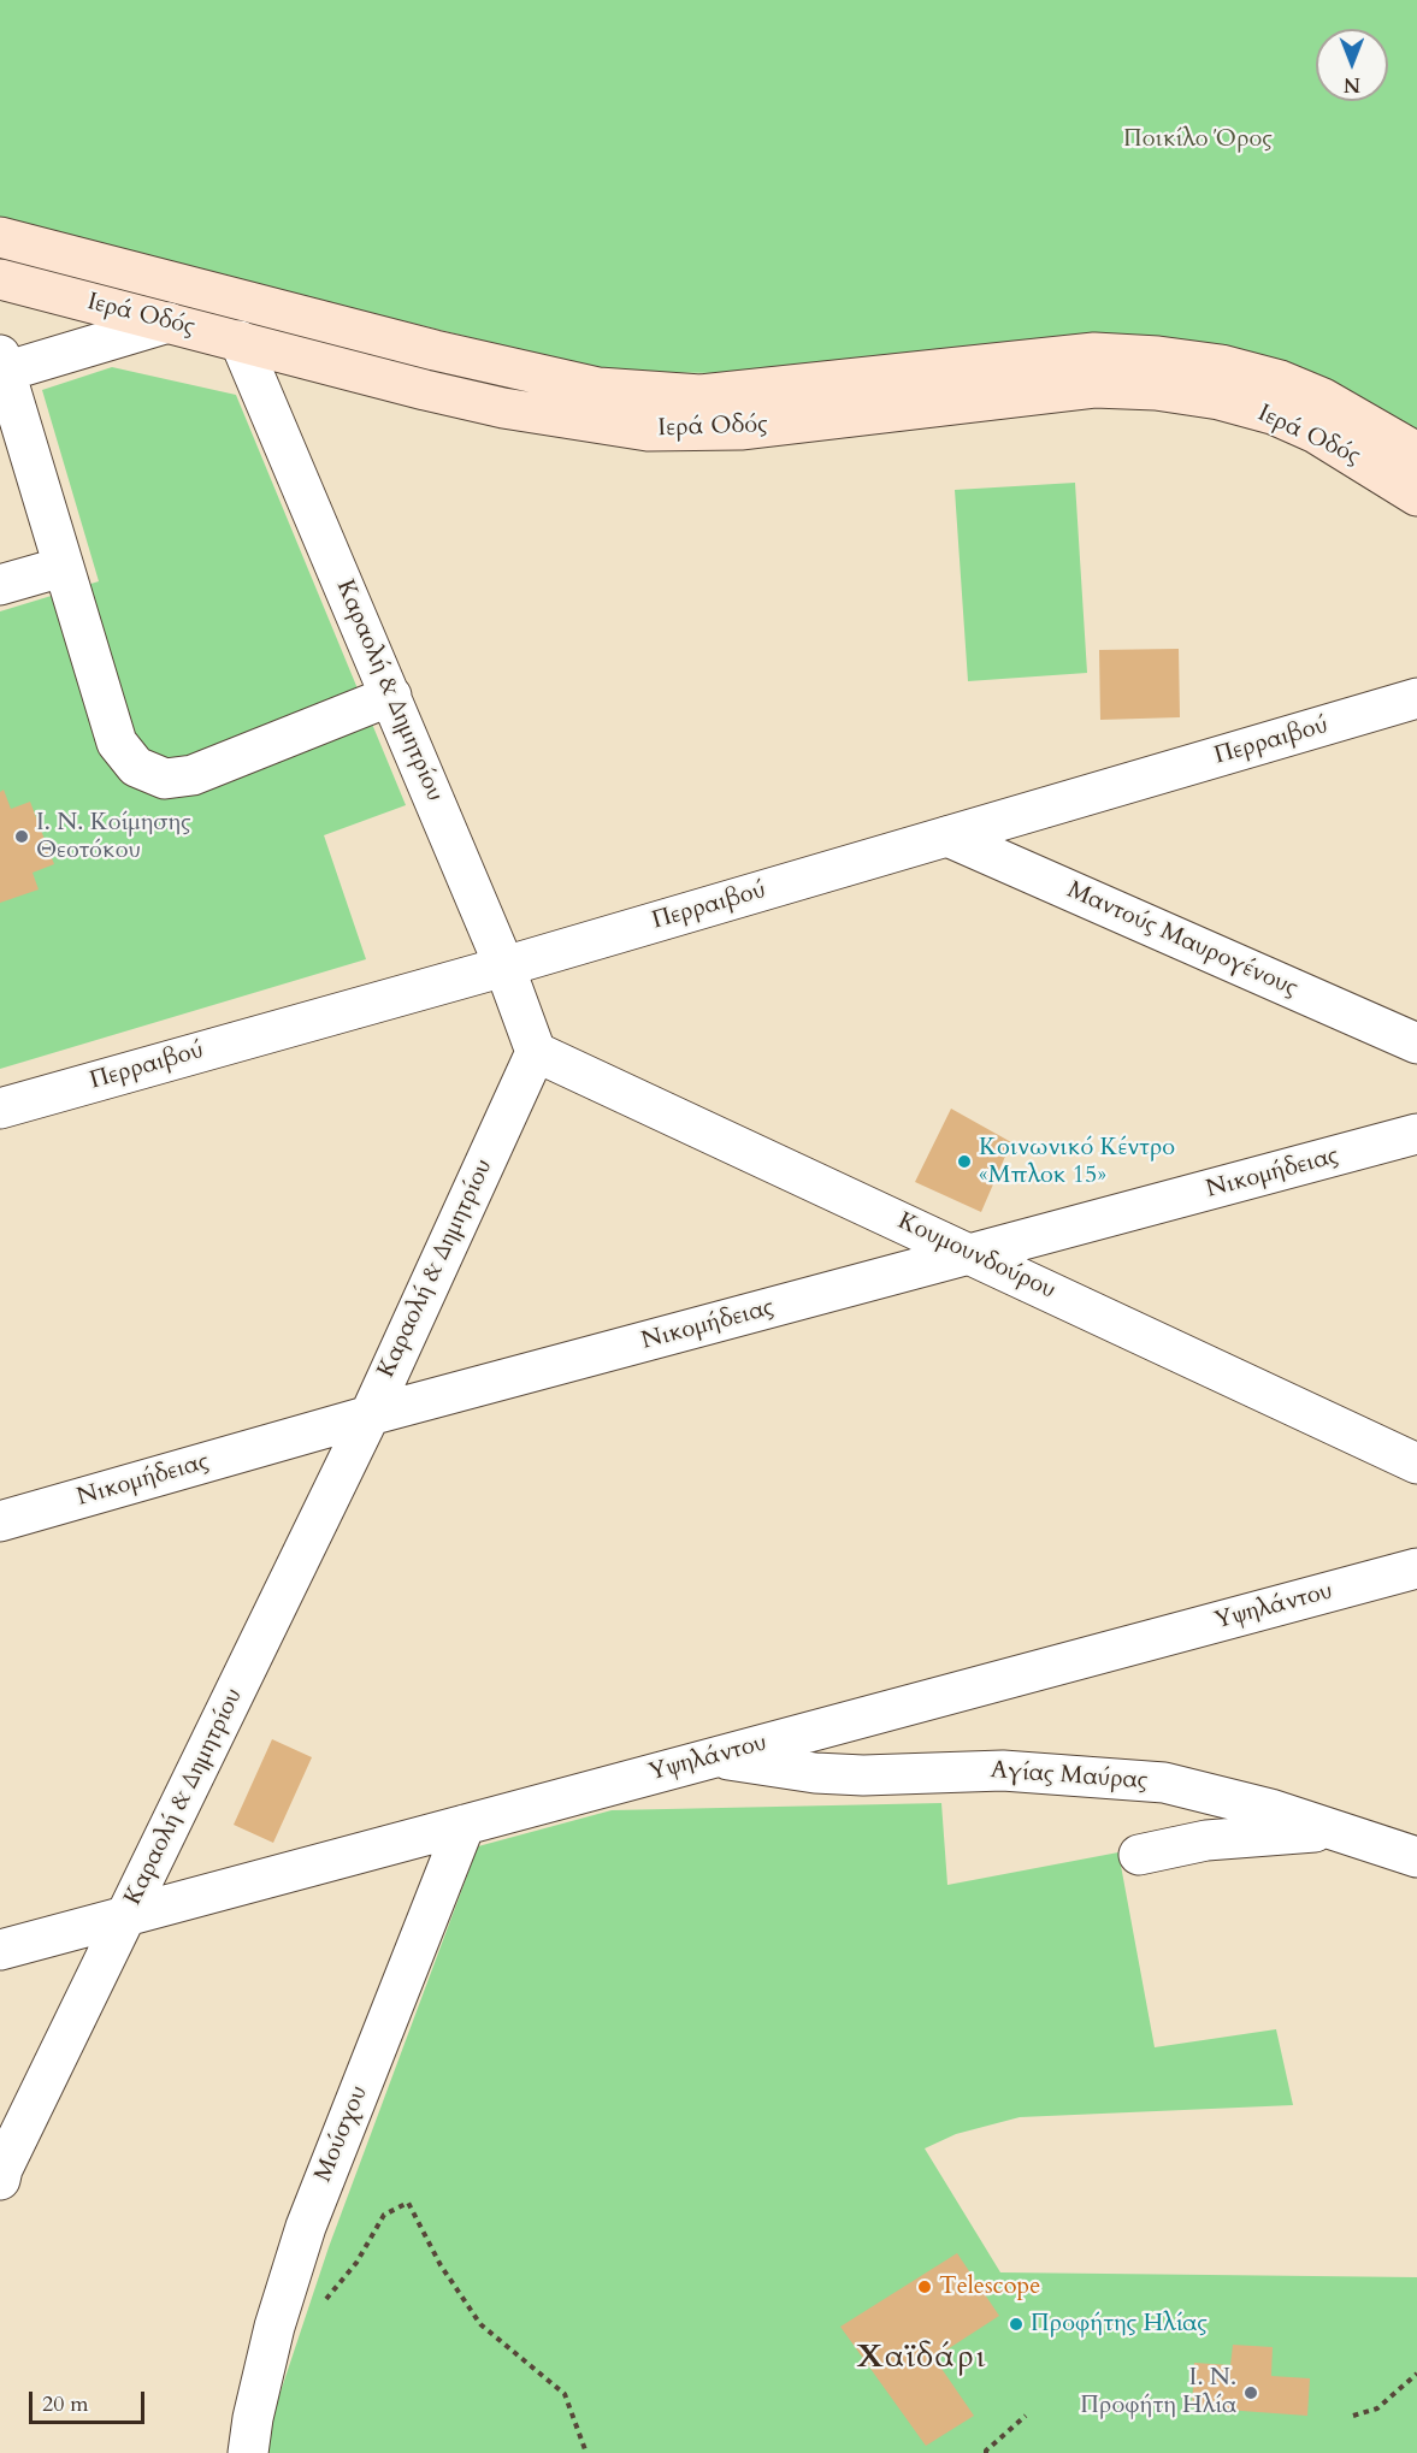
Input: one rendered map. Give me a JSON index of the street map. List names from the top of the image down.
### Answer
{
  "streets": {
    "main road": ["Ιερά Οδός"],
    "street": [
      "Καραολή & Δημητρίου",
      "Περραιβού",
      "Μαντούς Μαυρογένους",
      "Νικομήδειας",
      "Κουμουνδούρου",
      "Υψηλάντου",
      "Αγίας Μαύρας",
      "Μούσχου"
    ]
  },
  "crossings": [
    ["Ιερά Οδός", "Καραολή & Δημητρίου"],
    ["Καραολή & Δημητρίου", "Περραιβού"],
    ["Καραολή & Δημητρίου", "Νικομήδειας"],
    ["Καραολή & Δημητρίου", "Κουμουνδούρου"],
    ["Καραολή & Δημητρίου", "Υψηλάντου"],
    ["Περραιβού", "Μαντούς Μαυρογένους"],
    ["Νικομήδειας", "Κουμουνδούρου"],
    ["Υψηλάντου", "Αγίας Μαύρας"],
    ["Υψηλάντου", "Μούσχου"]
  ],
  "districts": ["Χαϊδάρι"],
  "parks": ["Ποικίλο Όρος"],
  "places": [
    "Ι. Ν. Κοίμησης Θεοτόκου",
    "Κοινωνικό Κέντρο «Μπλοκ 15»",
    "Telescope",
    "Προφήτης Ηλίας",
    "Ι. Ν. Προφήτη Ηλία"
  ],
  "scale_bar": "20 m",
  "north": "bottom"
}
